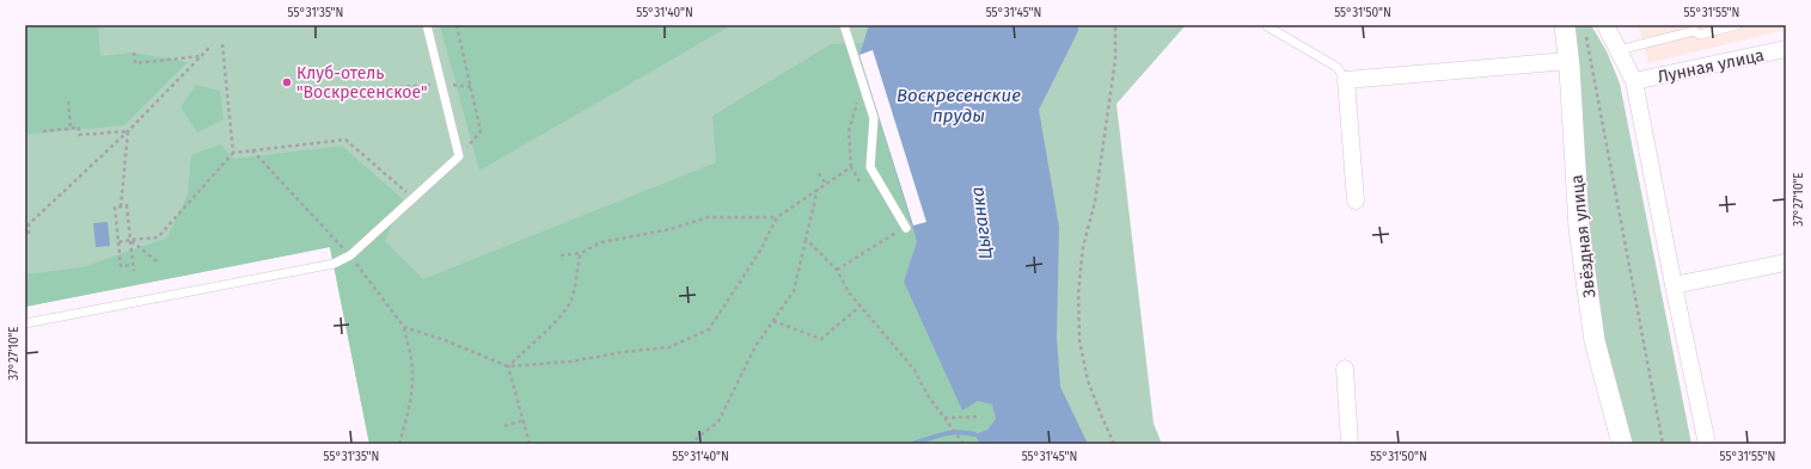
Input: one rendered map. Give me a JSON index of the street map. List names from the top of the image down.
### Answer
{
  "streets": {
    "street": ["Лунная улица", "Звёздная улица"]
  },
  "water": ["Воскресенские пруды", "Цыганка"],
  "places": ["Клуб-отель \"Воскресенское\""],
  "coordinates": [
    "55°31'35\"N",
    "55°31'40\"N",
    "55°31'45\"N",
    "55°31'50\"N",
    "55°31'55\"N",
    "37°27'10\"E"
  ]
}
